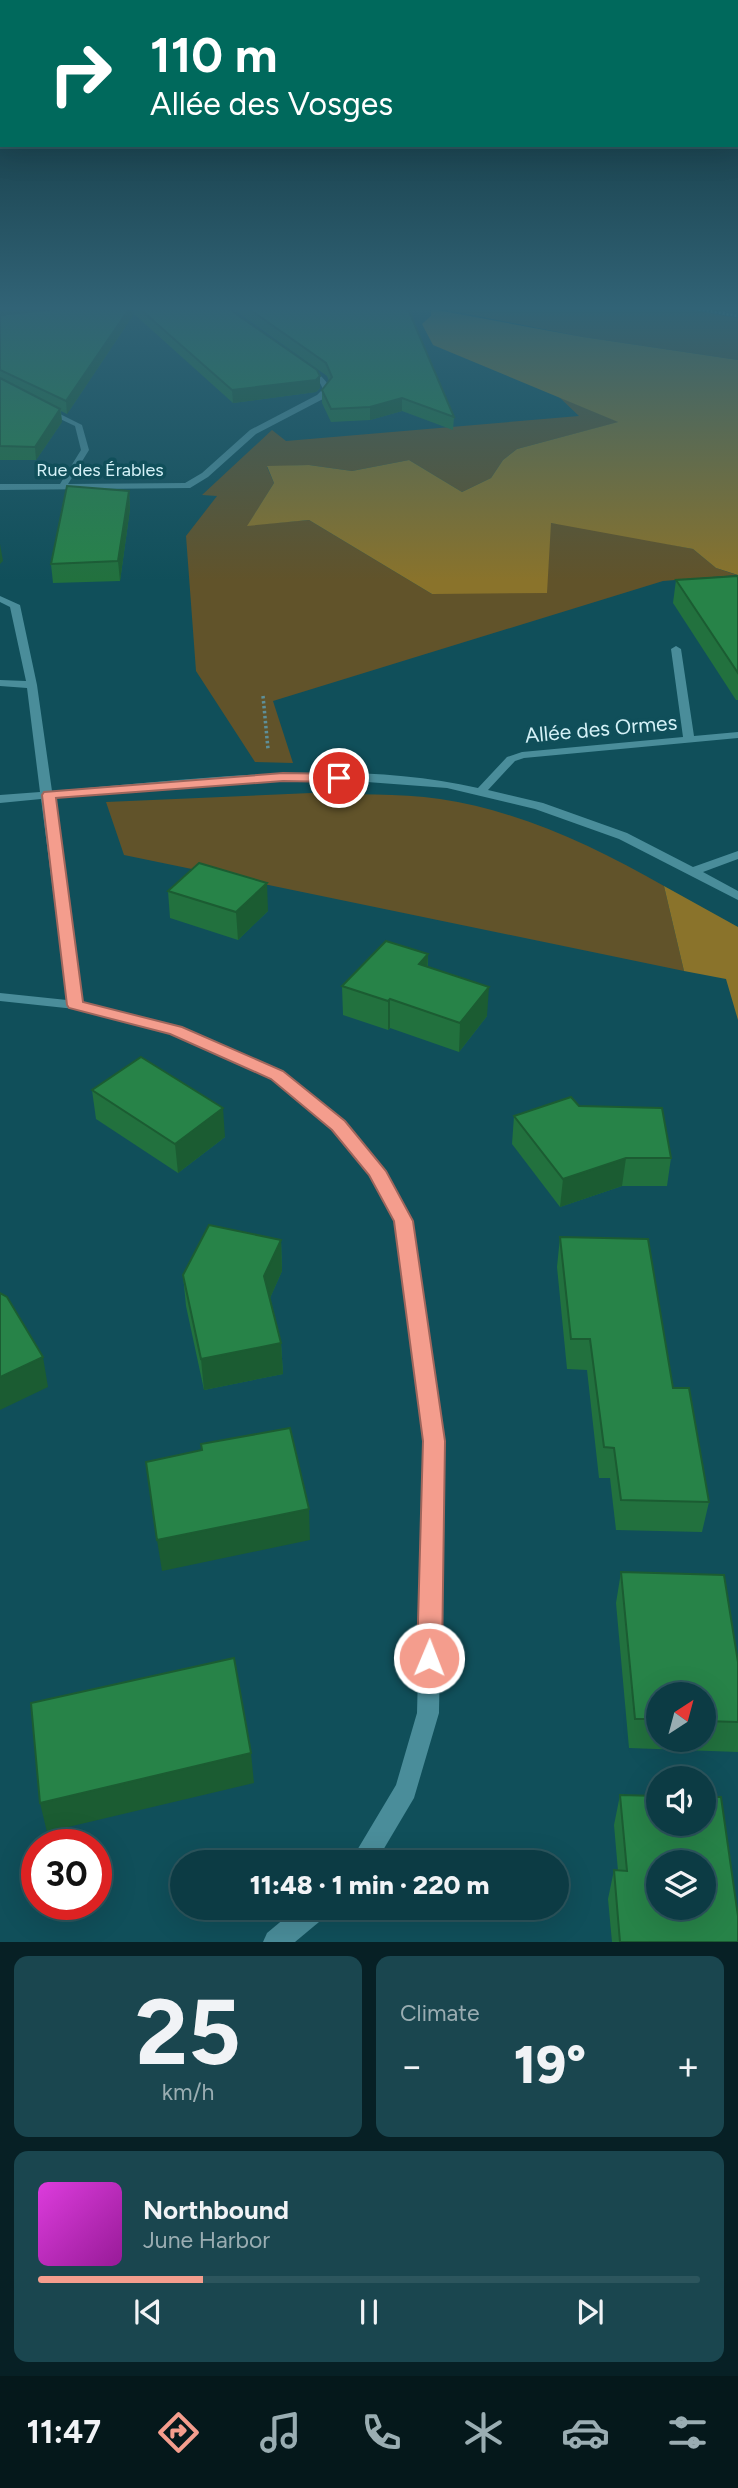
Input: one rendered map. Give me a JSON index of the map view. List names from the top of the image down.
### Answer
{
  "streets": {
    "street": ["Rue des Érables", "Allée des Ormes"]
  },
  "north": "top right",
  "page": {
    "turn": ["110 m", "Allée des Vosges"],
    "limit": "30",
    "trip": "11:48 · 1 min · 220 m",
    "tile": [
      ["25", "km/h"],
      "Climate"
    ],
    "heat": ["−", "19°", "+"],
    "song": ["Northbound", "June Harbor"],
    "tabs": "11:47"
  }
}
